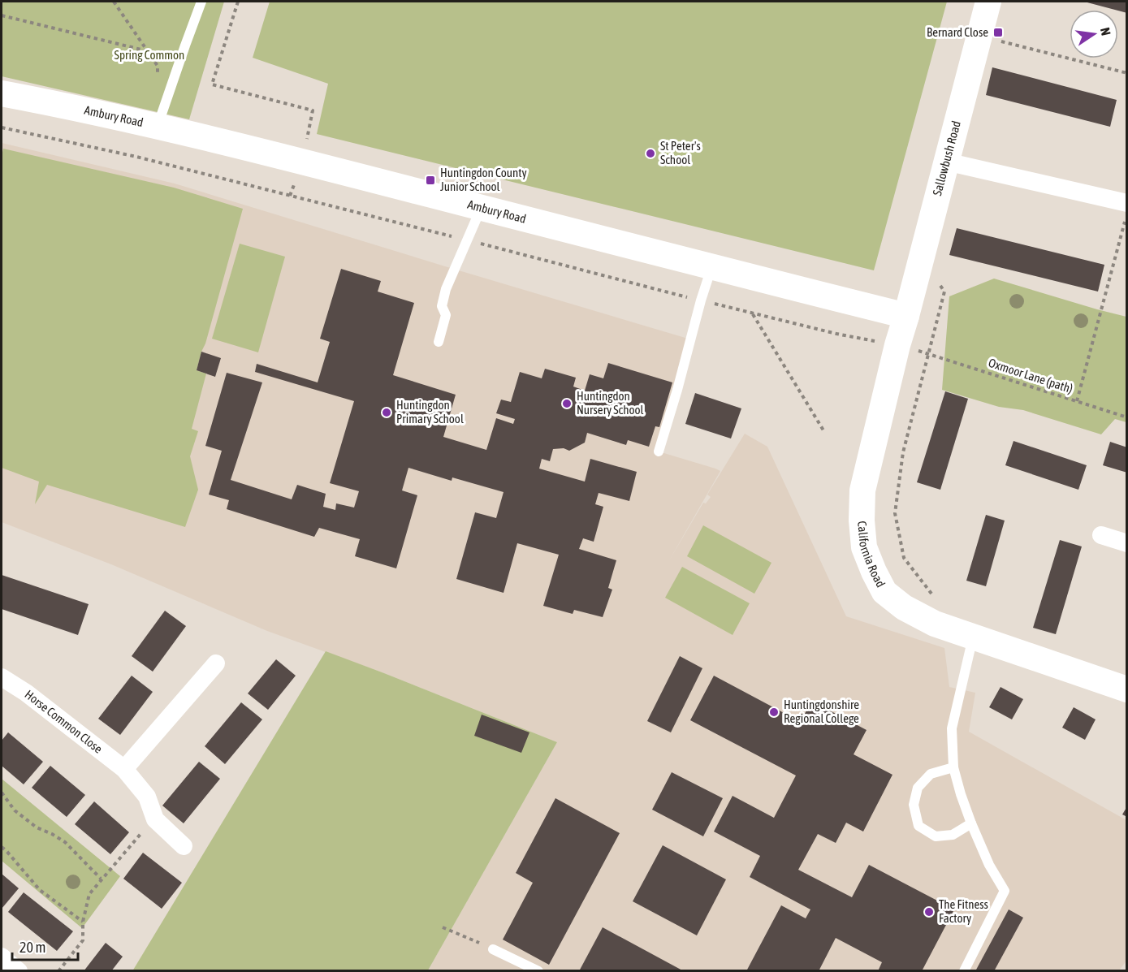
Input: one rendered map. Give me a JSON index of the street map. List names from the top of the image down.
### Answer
{
  "streets": {
    "street": [
      "Ambury Road",
      "Sallowbush Road",
      "California Road",
      "Horse Common Close"
    ],
    "path": ["Oxmoor Lane (path)"]
  },
  "crossings": [
    ["Ambury Road", "Sallowbush Road"],
    ["Ambury Road", "California Road"],
    ["Sallowbush Road", "California Road"]
  ],
  "parks": ["Spring Common"],
  "places": {
    "transit": ["Bernard Close", "Huntingdon County Junior School"],
    "other": [
      "St Peter's School",
      "Huntingdon Nursery School",
      "Huntingdon Primary School",
      "Huntingdonshire Regional College",
      "The Fitness Factory"
    ]
  },
  "scale_bar": "20 m",
  "north": "right"
}
